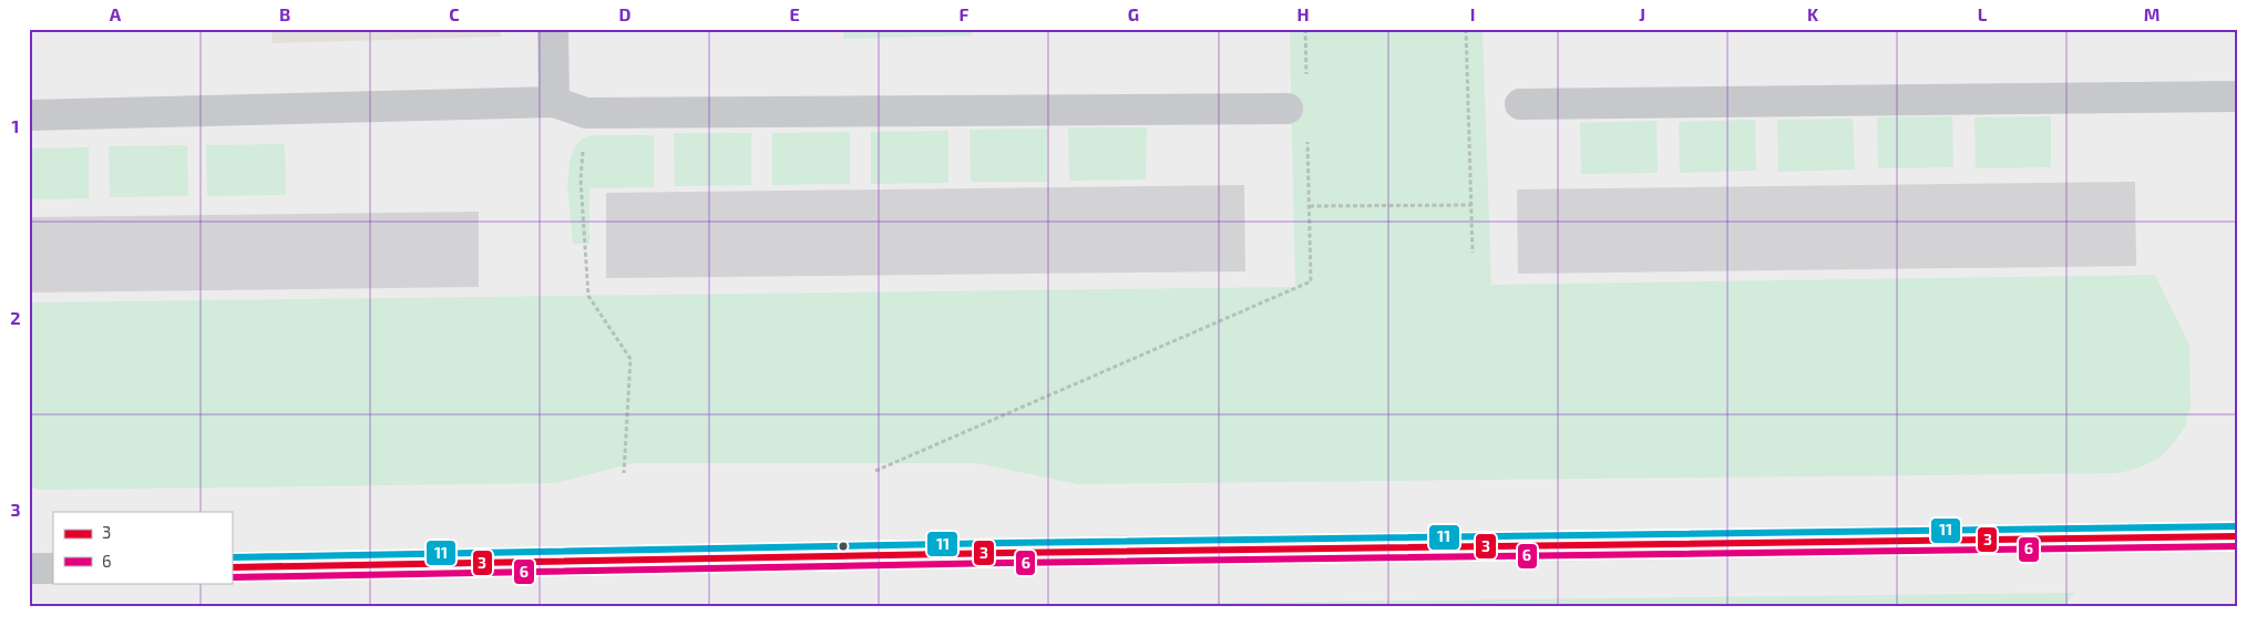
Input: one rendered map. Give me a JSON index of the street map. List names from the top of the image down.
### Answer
{
  "lines": ["transit line 11", "transit line 3", "transit line 6"],
  "legend": ["3", "6"],
  "grid": {
    "columns": [
      "A",
      "B",
      "C",
      "D",
      "E",
      "F",
      "G",
      "H",
      "I",
      "J",
      "K",
      "L",
      "M"
    ],
    "rows": ["1", "2", "3"]
  }
}
